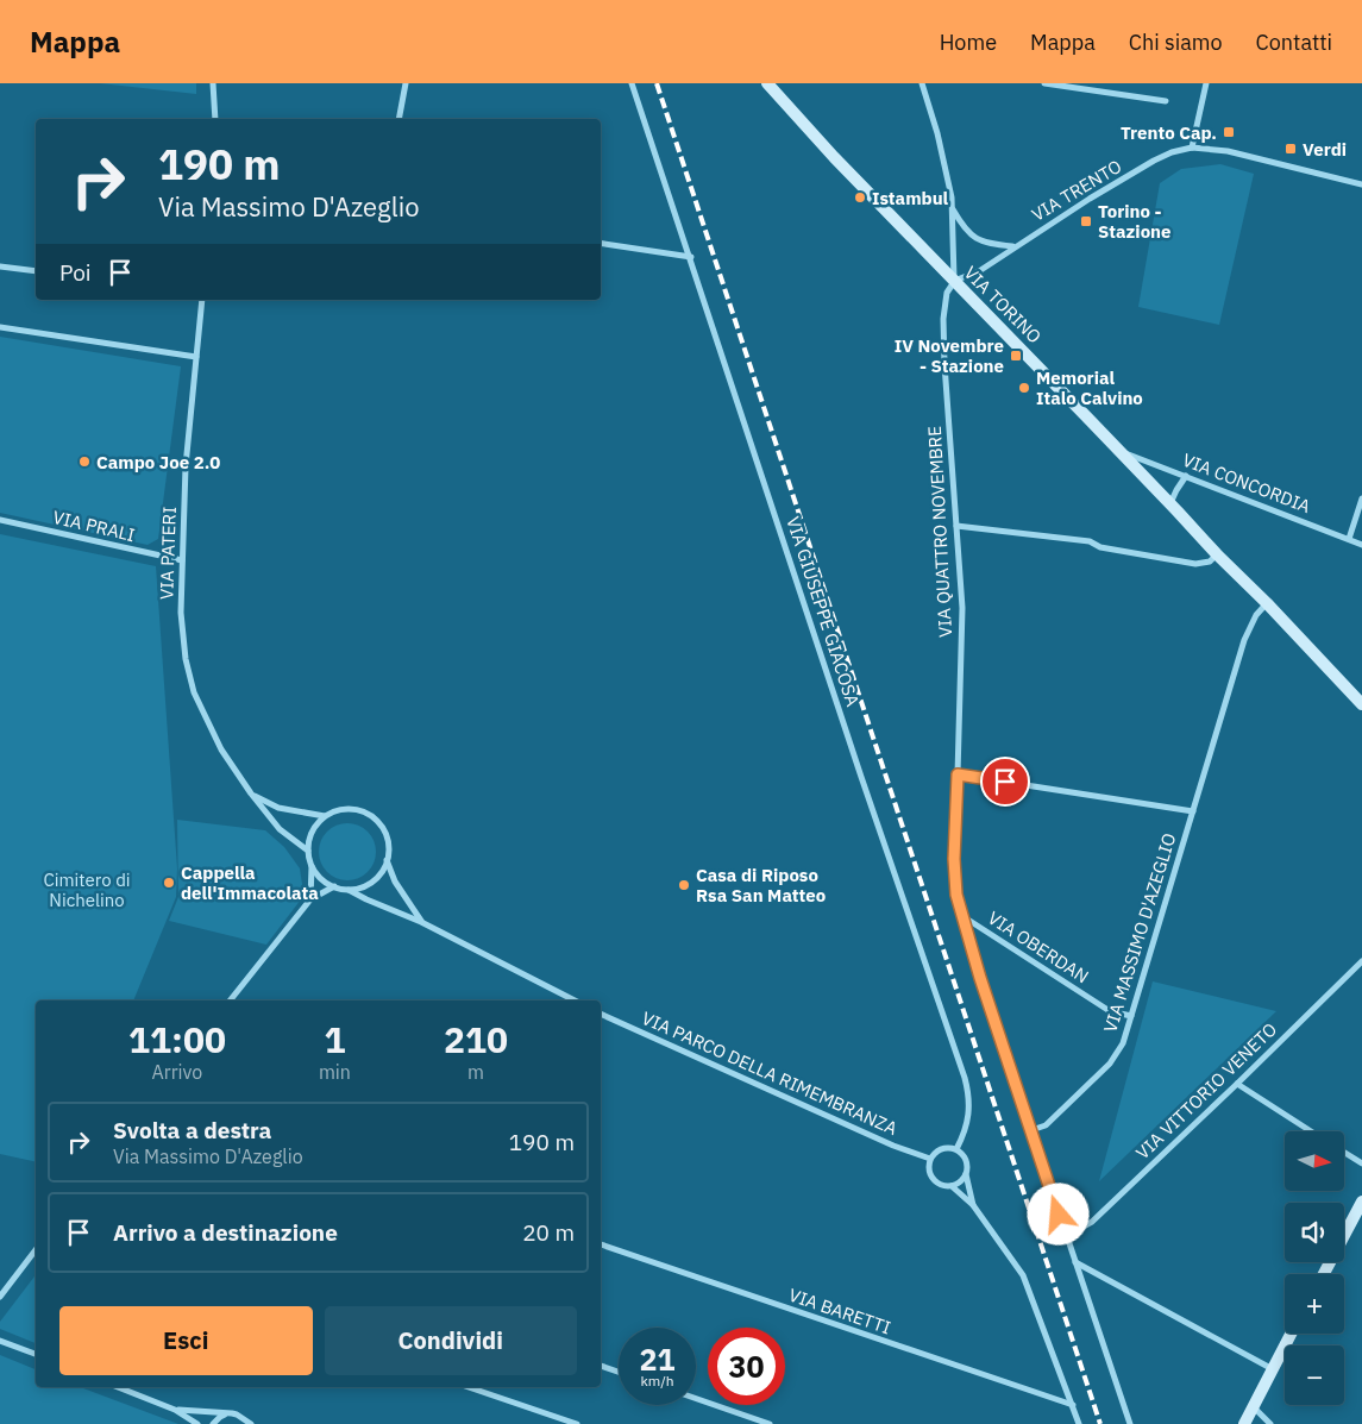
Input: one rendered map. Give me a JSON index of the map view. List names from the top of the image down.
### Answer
{
  "streets": {
    "main road": ["VIA TORINO"],
    "street": [
      "VIA TRENTO",
      "VIA CONCORDIA",
      "VIA PRALI",
      "VIA QUATTRO NOVEMBRE",
      "VIA PATERI",
      "VIA GIUSEPPE GIACOSA",
      "VIA MASSIMO D'AZEGLIO",
      "VIA OBERDAN",
      "VIA PARCO DELLA RIMEMBRANZA",
      "VIA VITTORIO VENETO",
      "VIA BARETTI"
    ]
  },
  "crossings": [
    ["VIA TRENTO", "VIA TORINO"],
    ["VIA TRENTO", "VIA QUATTRO NOVEMBRE"],
    ["VIA TORINO", "VIA CONCORDIA"],
    ["VIA TORINO", "VIA QUATTRO NOVEMBRE"],
    ["VIA TORINO", "VIA MASSIMO D'AZEGLIO"],
    ["VIA PRALI", "VIA PATERI"],
    ["VIA QUATTRO NOVEMBRE", "VIA MASSIMO D'AZEGLIO"],
    ["VIA QUATTRO NOVEMBRE", "VIA OBERDAN"],
    ["VIA QUATTRO NOVEMBRE", "VIA VITTORIO VENETO"],
    ["VIA GIUSEPPE GIACOSA", "VIA PARCO DELLA RIMEMBRANZA"],
    ["VIA MASSIMO D'AZEGLIO", "VIA OBERDAN"]
  ],
  "parks": ["Cimitero di Nichelino"],
  "places": {
    "transit": [
      "Trento Cap.",
      "Verdi",
      "Torino - Stazione",
      "IV Novembre - Stazione"
    ],
    "other": [
      "Istambul",
      "Memorial Italo Calvino",
      "Campo Joe 2.0",
      "Cappella dell'Immacolata",
      "Casa di Riposo Rsa San Matteo"
    ]
  },
  "north": "right",
  "page": {
    "header": "Mappa",
    "nav": [
      "Home",
      "Mappa",
      "Chi siamo",
      "Contatti"
    ],
    "turn": ["190 m", "Via Massimo D'Azeglio"],
    "then": "Poi",
    "eta": [
      "11:00",
      "Arrivo",
      "1",
      "min",
      "210",
      "m"
    ],
    "list": [
      {
        "name": "Svolta a destra",
        "note": "Via Massimo D'Azeglio",
        "value": "190 m"
      },
      {
        "name": "Arrivo a destinazione",
        "value": "20 m"
      }
    ],
    "map_buttons": ["+", "−"],
    "buttons": ["Esci", "Condividi"],
    "speed": "21 km/h",
    "limit": "30"
  }
}
